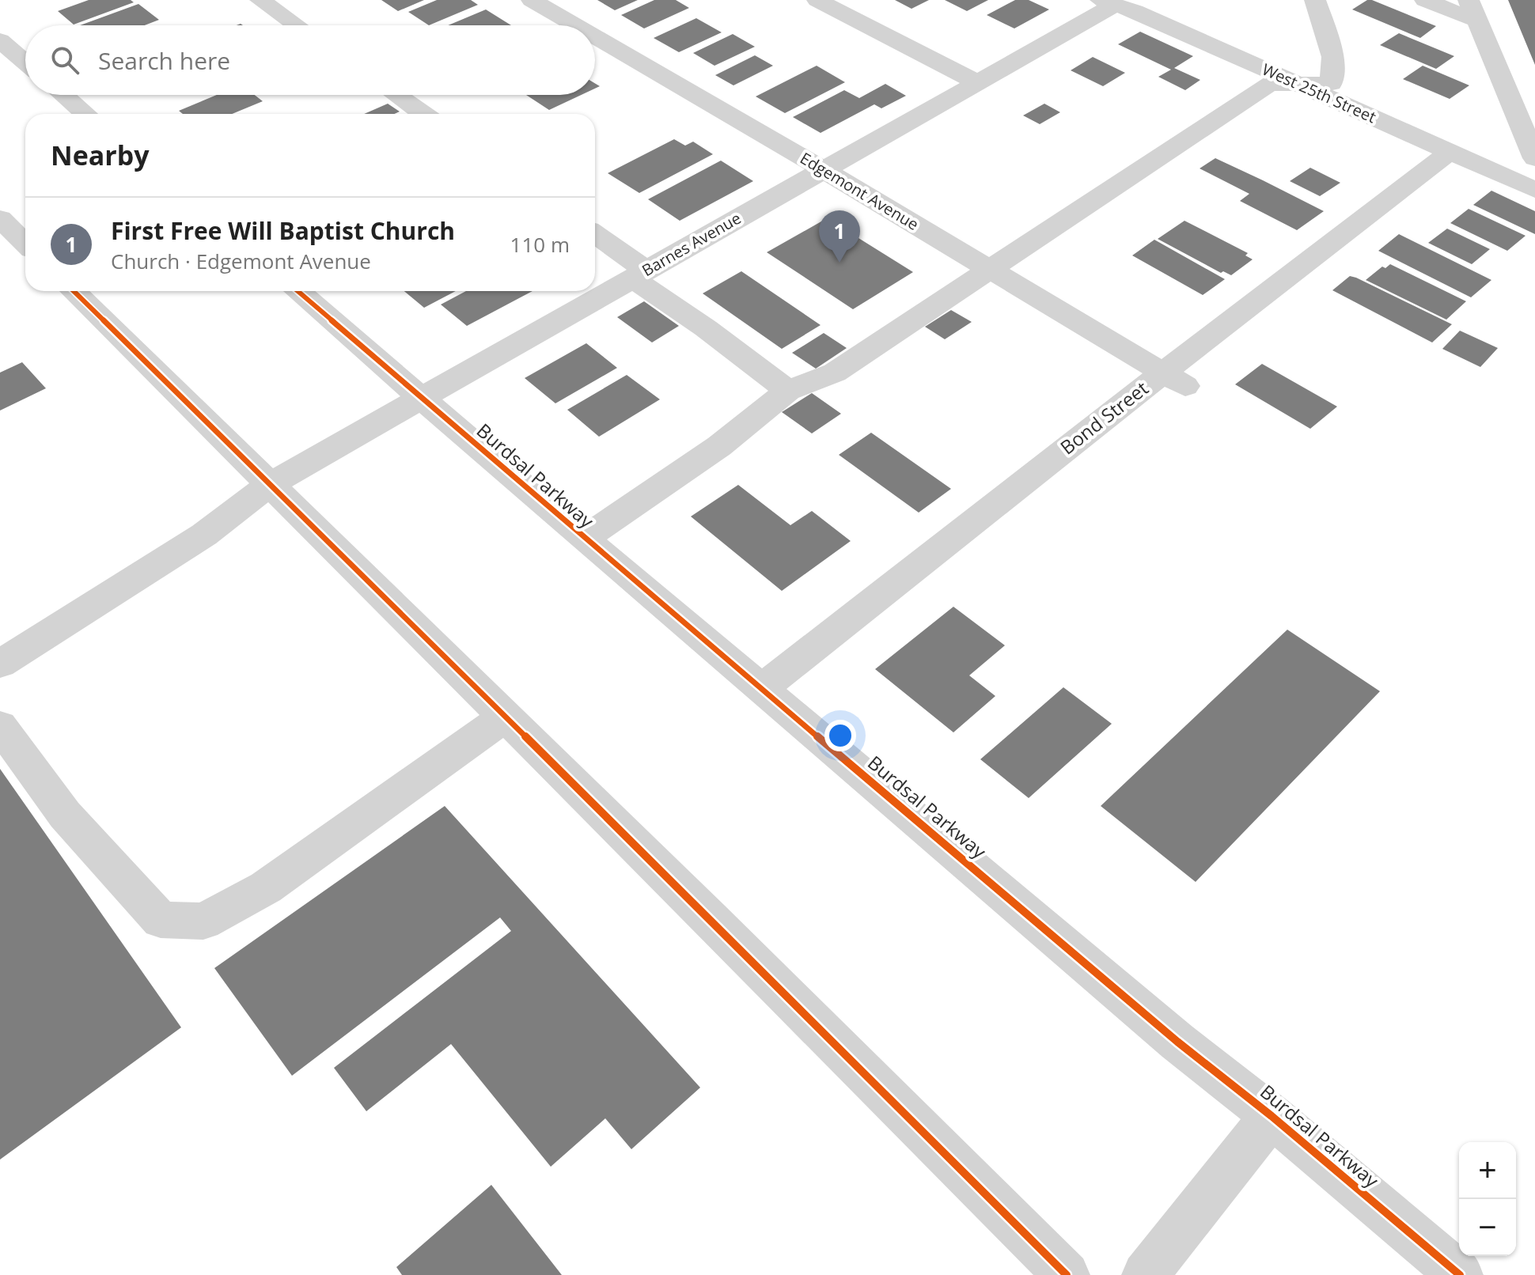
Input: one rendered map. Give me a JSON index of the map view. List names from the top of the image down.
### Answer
{
  "streets": {
    "street": [
      "West 25th Street",
      "Edgemont Avenue",
      "Barnes Avenue",
      "Bond Street",
      "Burdsal Parkway"
    ]
  },
  "crossings": [
    ["West 25th Street", "Barnes Avenue"],
    ["West 25th Street", "Bond Street"],
    ["Edgemont Avenue", "Barnes Avenue"],
    ["Edgemont Avenue", "Bond Street"],
    ["Barnes Avenue", "Burdsal Parkway"],
    ["Bond Street", "Burdsal Parkway"]
  ],
  "page": {
    "search": "Search here",
    "heading": "Nearby",
    "list": [
      {
        "mark": "1",
        "name": "First Free Will Baptist Church",
        "note": "Church · Edgemont Avenue",
        "value": "110 m"
      }
    ],
    "pins": "1",
    "map_buttons": ["+", "−"]
  }
}
